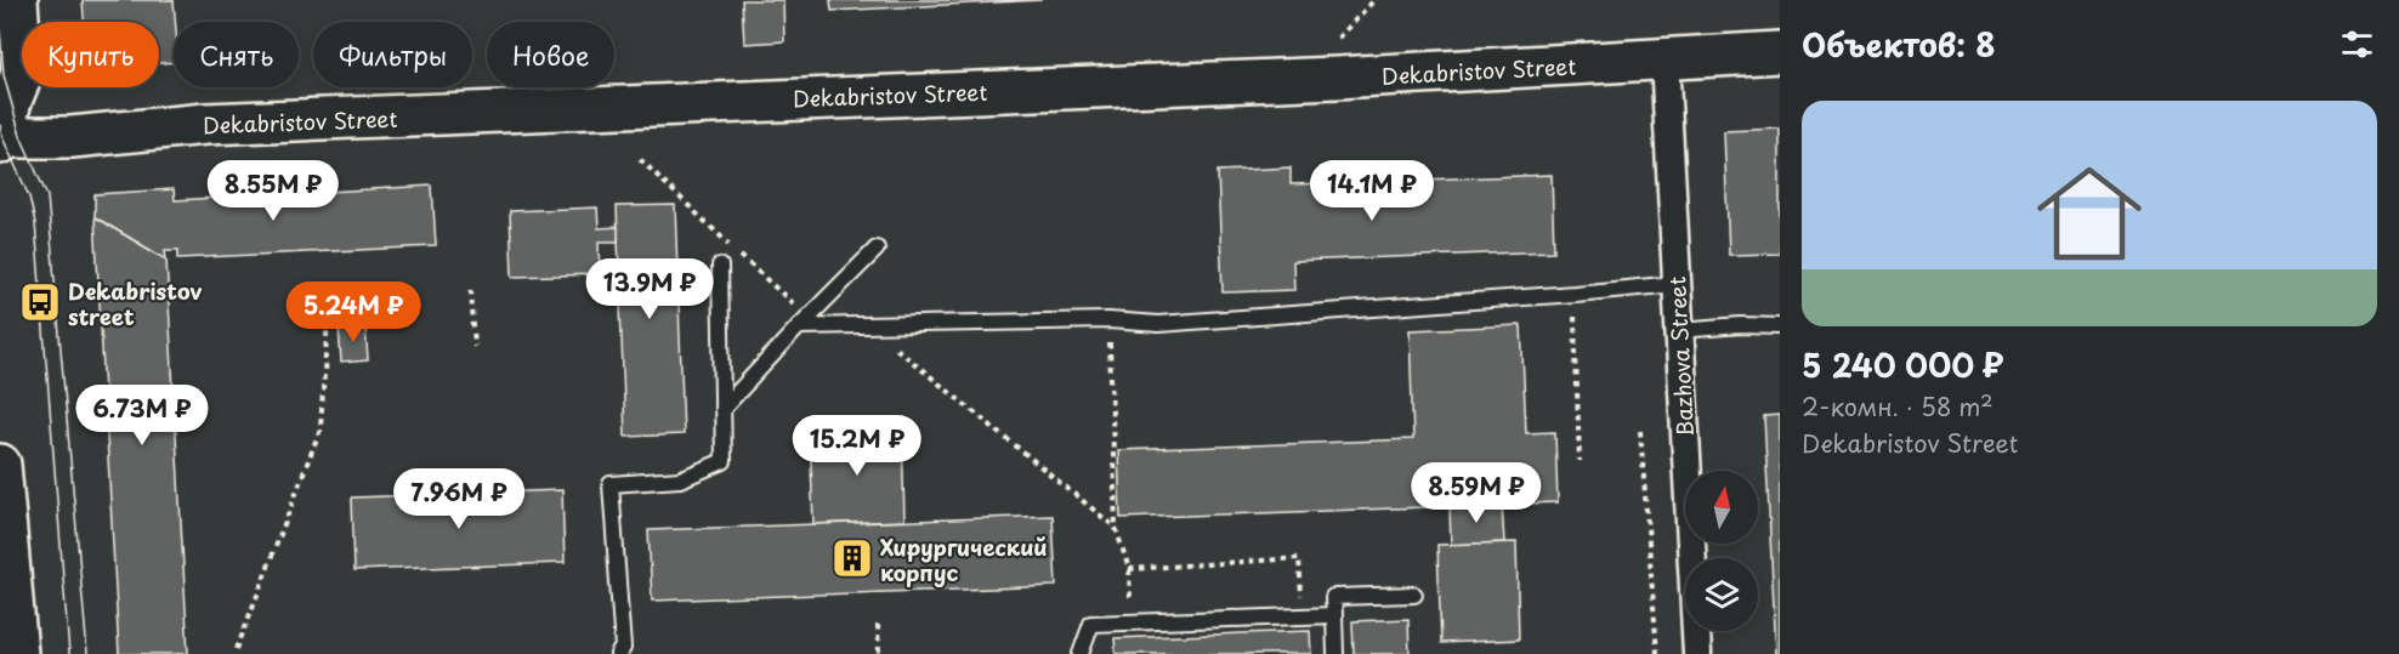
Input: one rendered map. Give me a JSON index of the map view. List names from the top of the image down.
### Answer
{
  "streets": {
    "main road": ["Dekabristov Street"],
    "street": ["Bazhova Street"]
  },
  "crossings": [
    ["Dekabristov Street", "Bazhova Street"]
  ],
  "places": {
    "bus stop": ["Dekabristov street"],
    "building": ["Хирургический корпус"]
  },
  "north": "top",
  "page": {
    "heading": "Объектов: 8",
    "chip": [
      "Купить",
      "Снять",
      "Фильтры",
      "Новое"
    ],
    "list": [
      {
        "name": "5 240 000 ₽",
        "note": "2-комн. · 58 m² · Dekabristov Street"
      }
    ],
    "price": [
      "8.55M ₽",
      "14.1M ₽",
      "13.9M ₽",
      "5.24M ₽",
      "6.73M ₽",
      "15.2M ₽",
      "8.59M ₽",
      "7.96M ₽"
    ]
  }
}
